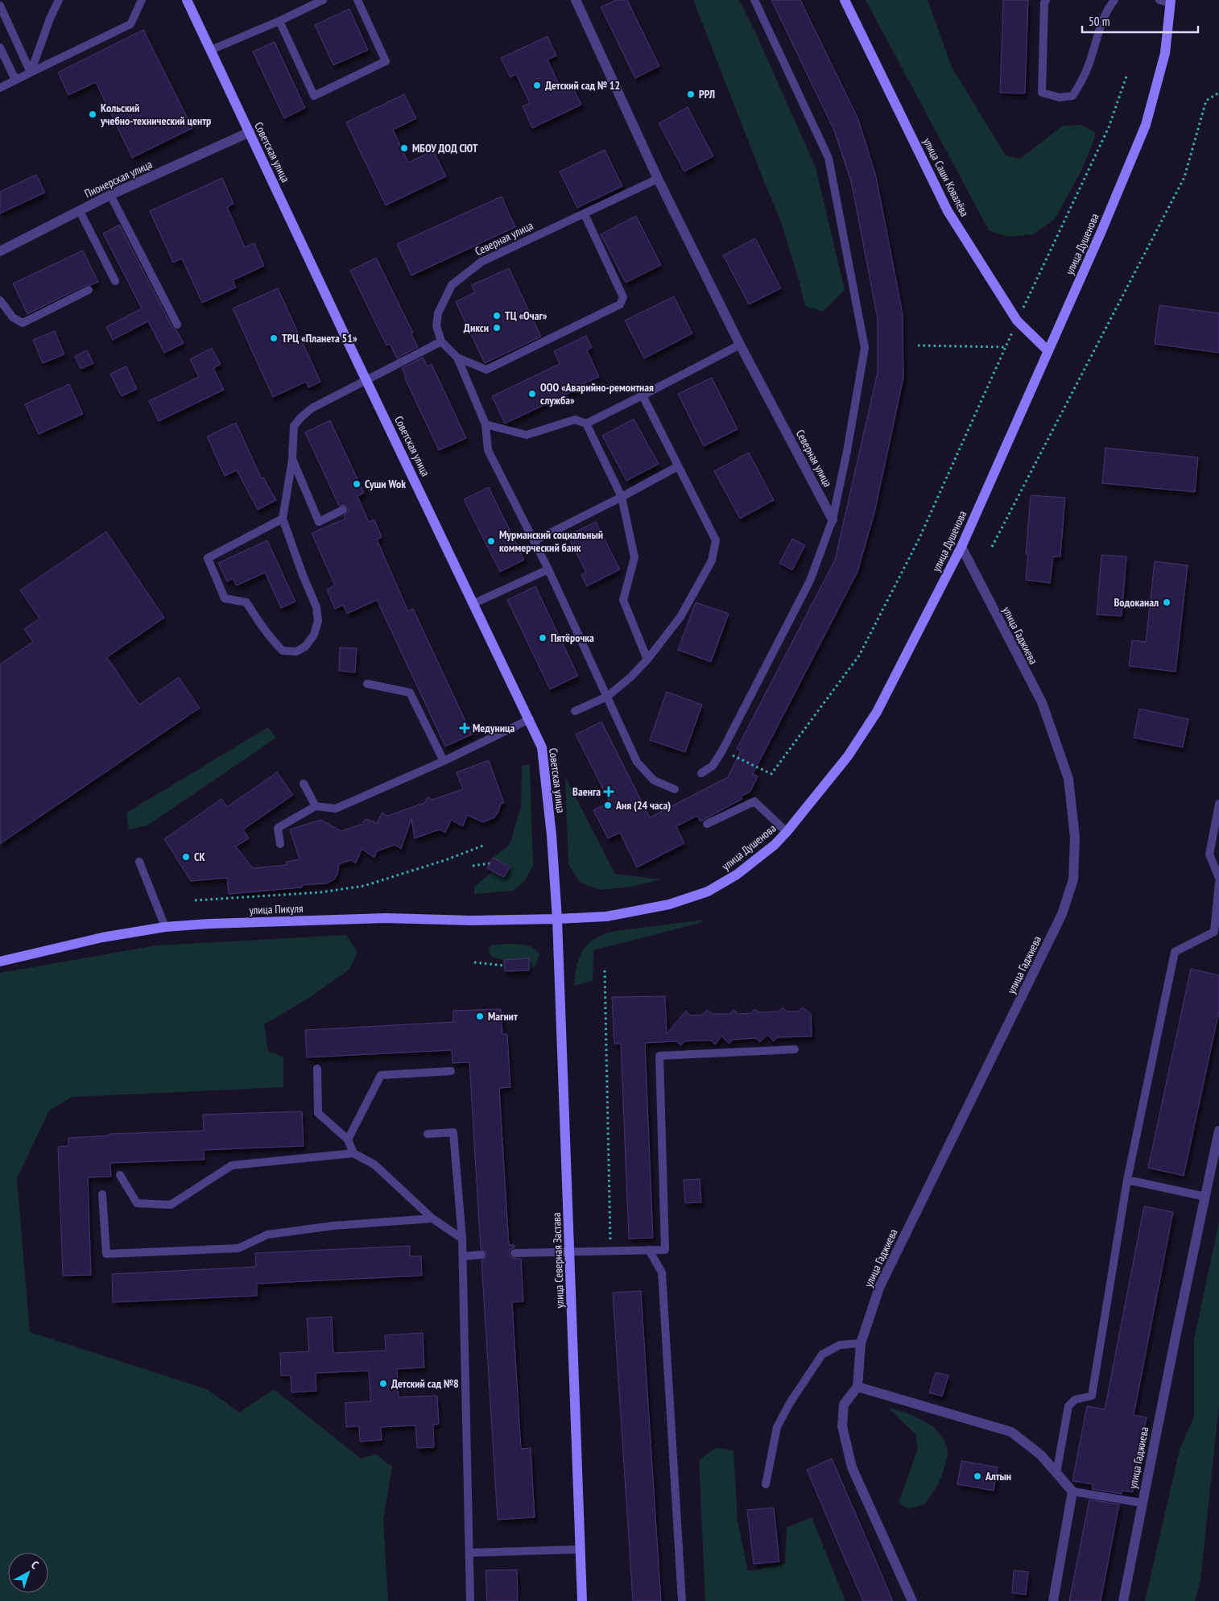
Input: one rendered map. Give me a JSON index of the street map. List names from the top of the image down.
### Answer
{
  "streets": {
    "street": [
      "Советская улица",
      "улица Саши Ковалёва",
      "Пионерская улица",
      "Северная улица",
      "улица Душенова",
      "улица Гаджиева",
      "улица Пикуля",
      "улица Северная Застава"
    ]
  },
  "crossings": [
    ["Советская улица", "Пионерская улица"],
    ["Советская улица", "улица Душенова"],
    ["Советская улица", "улица Пикуля"],
    ["Советская улица", "улица Северная Застава"],
    ["улица Саши Ковалёва", "улица Душенова"],
    ["улица Душенова", "улица Гаджиева"],
    ["улица Душенова", "улица Пикуля"],
    ["улица Душенова", "улица Северная Застава"],
    ["улица Пикуля", "улица Северная Застава"]
  ],
  "places": {
    "other": [
      "Детский сад № 12",
      "РРЛ",
      "Кольский учебно-технический центр",
      "МБОУ ДОД СЮТ",
      "ТЦ «Очаг»",
      "Дикси",
      "ТРЦ «Планета 51»",
      "ООО «Аварийно-ремонтная служба»",
      "Суши Wok",
      "Мурманский социальный коммерческий банк",
      "Водоканал",
      "Пятёрочка",
      "Аня (24 часа)",
      "СК",
      "Магнит",
      "Детский сад №8",
      "Алтын"
    ],
    "health": ["Медуница", "Ваенга"]
  },
  "scale_bar": "50 m",
  "north": "top right"
}
